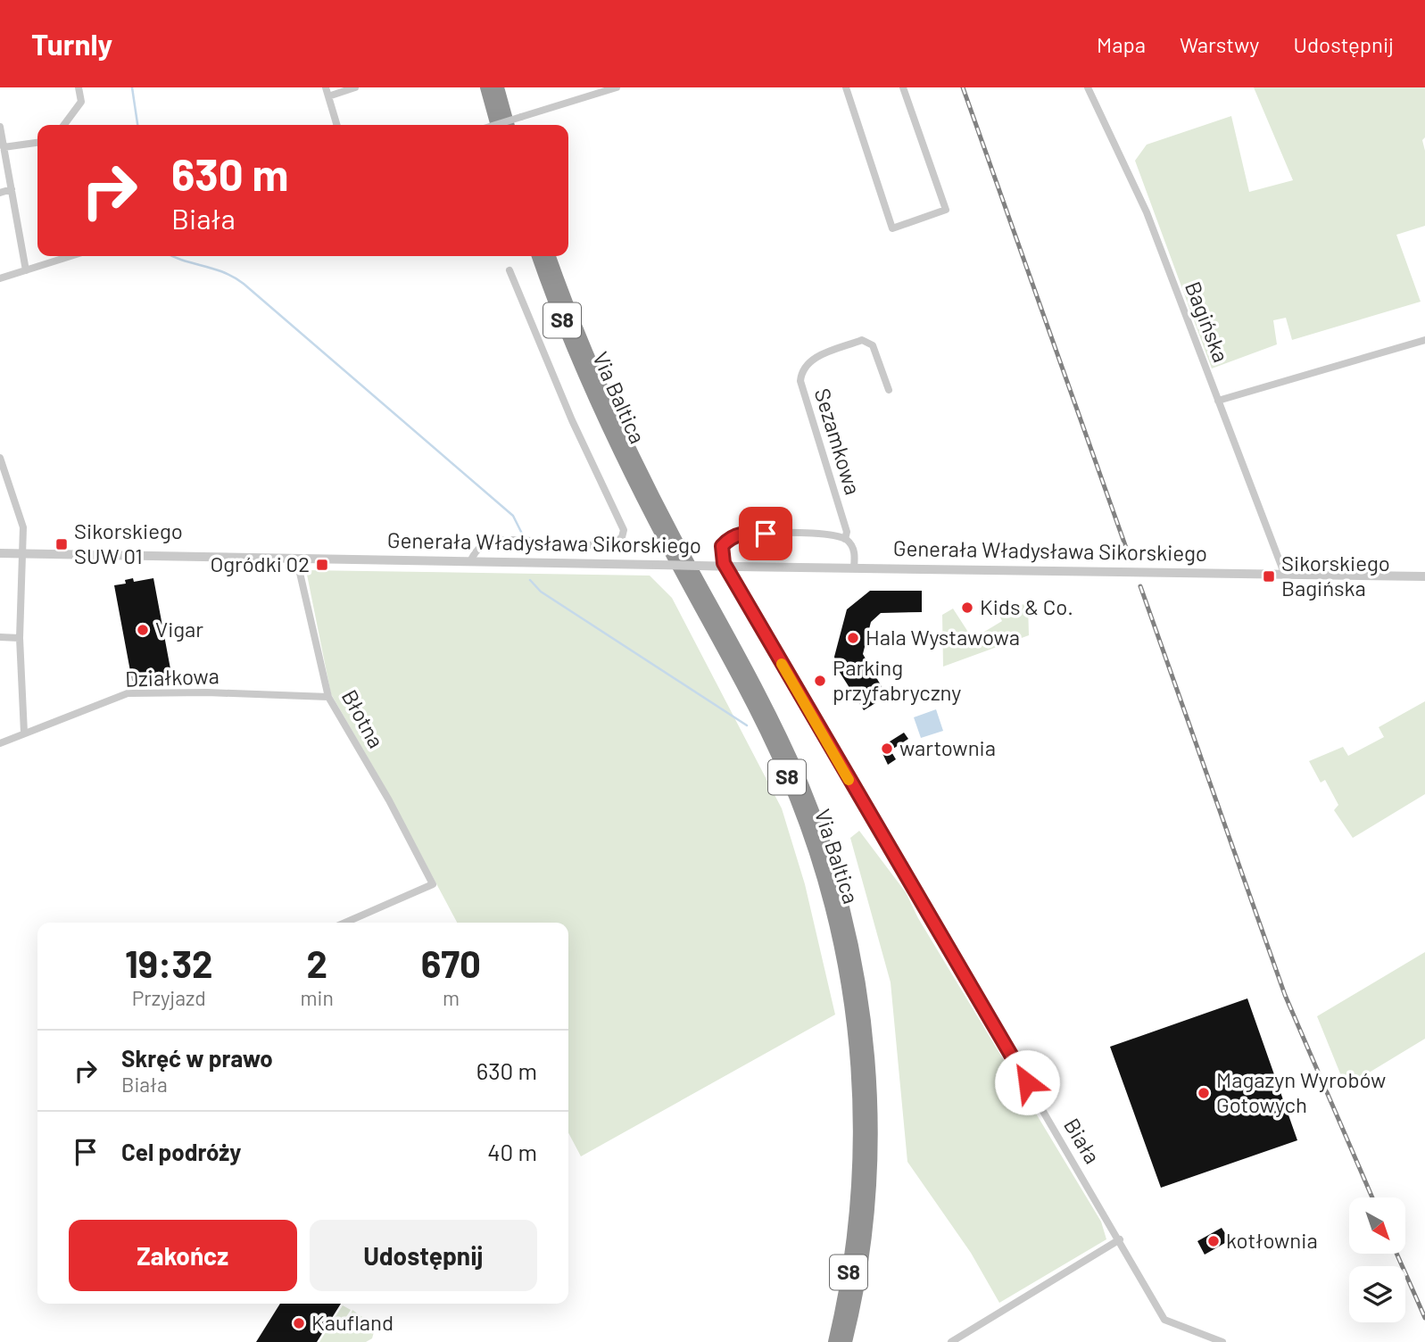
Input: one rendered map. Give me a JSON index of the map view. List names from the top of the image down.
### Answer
{
  "streets": {
    "highway": ["S8", "Via Baltica"],
    "street": [
      "Bagińska",
      "Sezamkowa",
      "Generała Władysława Sikorskiego",
      "Działkowa",
      "Błotna",
      "Biała"
    ]
  },
  "crossings": [
    ["Bagińska", "Generała Władysława Sikorskiego"],
    ["Sezamkowa", "Biała"],
    ["Generała Władysława Sikorskiego", "Błotna"],
    ["Działkowa", "Błotna"]
  ],
  "places": {
    "transit": ["Sikorskiego SUW 01", "Ogródki 02", "Sikorskiego Bagińska"],
    "other": [
      "Kids & Co.",
      "Vigar",
      "Hala Wystawowa",
      "Parking przyfabryczny",
      "wartownia",
      "Magazyn Wyrobów Gotowych",
      "kotłownia",
      "Kaufland"
    ]
  },
  "north": "bottom right",
  "page": {
    "header": "Turnly",
    "nav": ["Mapa", "Warstwy", "Udostępnij"],
    "turn": ["630 m", "Biała"],
    "eta": [
      "19:32",
      "Przyjazd",
      "2",
      "min",
      "670",
      "m"
    ],
    "list": [
      {
        "name": "Skręć w prawo",
        "note": "Biała",
        "value": "630 m"
      },
      {
        "name": "Cel podróży",
        "value": "40 m"
      }
    ],
    "buttons": ["Zakończ", "Udostępnij"]
  }
}
